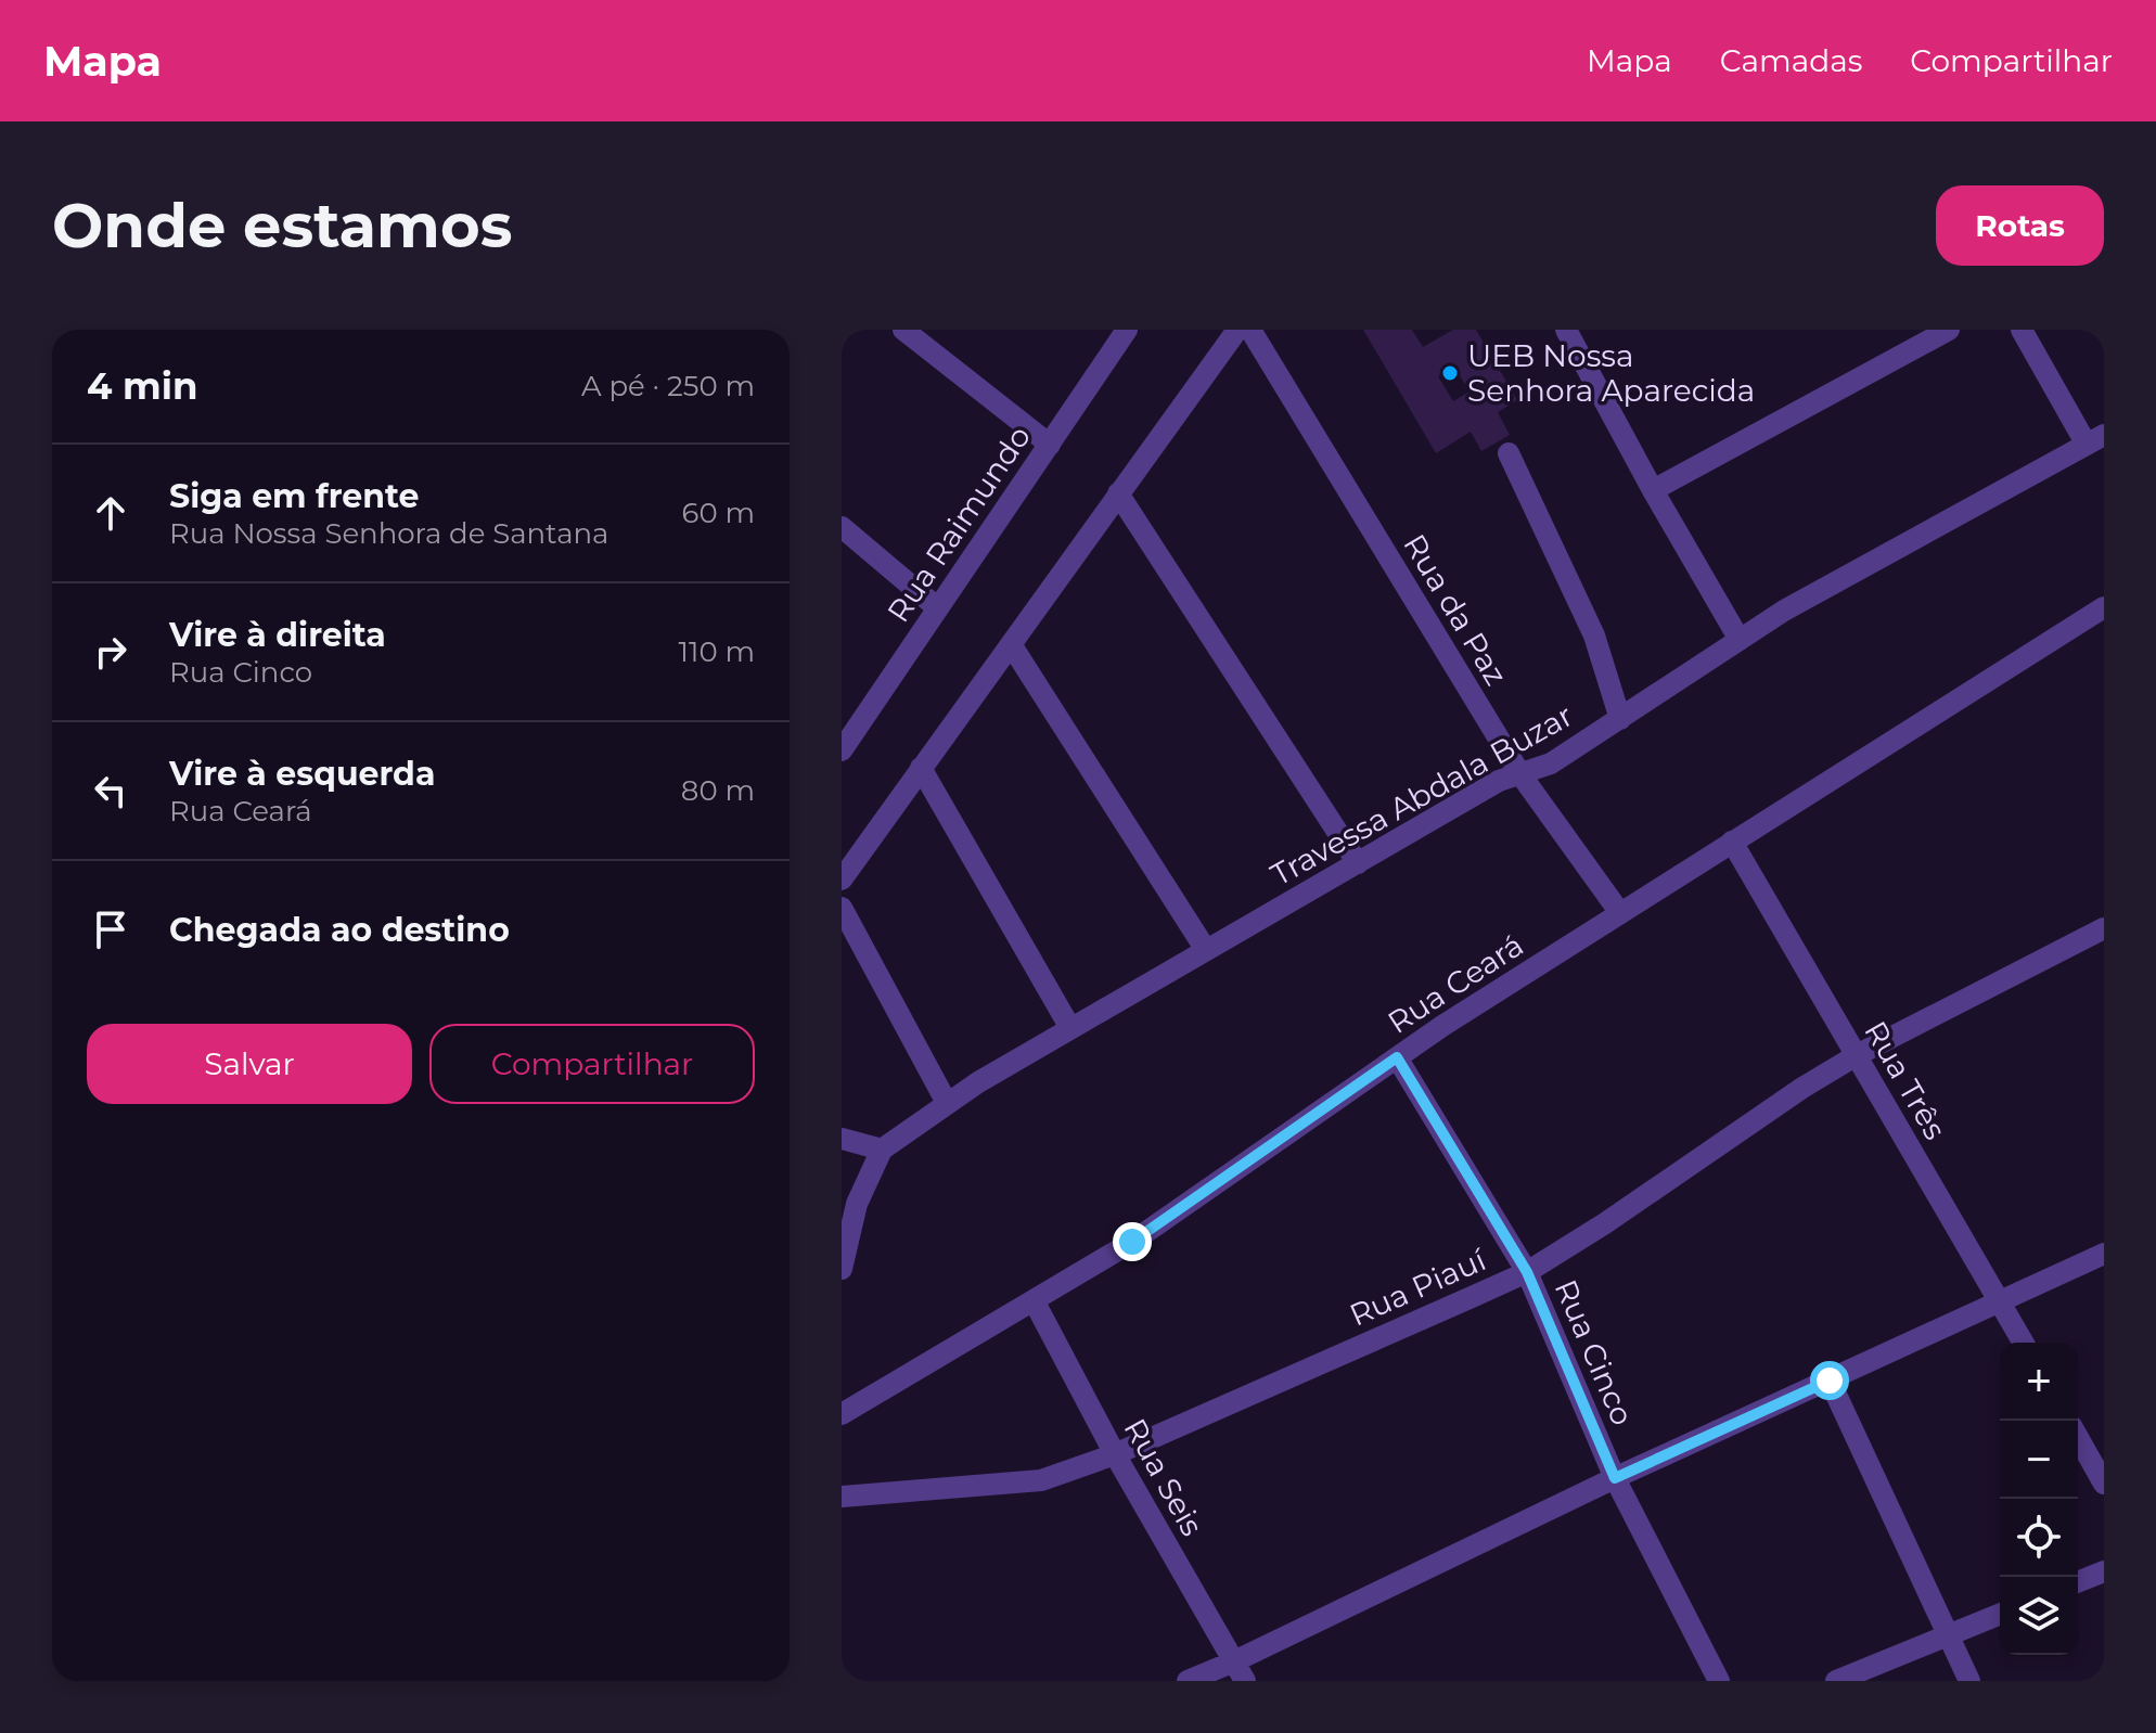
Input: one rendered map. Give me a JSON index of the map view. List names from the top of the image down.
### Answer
{
  "streets": {
    "street": [
      "Rua Raimundo",
      "Rua da Paz",
      "Travessa Abdala Buzar",
      "Rua Ceará",
      "Rua Três",
      "Rua Piauí",
      "Rua Cinco",
      "Rua Seis"
    ]
  },
  "crossings": [
    ["Rua da Paz", "Travessa Abdala Buzar"],
    ["Rua da Paz", "Rua Ceará"],
    ["Rua Ceará", "Rua Três"],
    ["Rua Ceará", "Rua Cinco"],
    ["Rua Ceará", "Rua Seis"],
    ["Rua Três", "Rua Piauí"],
    ["Rua Piauí", "Rua Cinco"],
    ["Rua Piauí", "Rua Seis"]
  ],
  "places": ["UEB Nossa Senhora Aparecida"],
  "page": {
    "header": "Mapa",
    "nav": ["Mapa", "Camadas", "Compartilhar"],
    "buttons": [
      "Rotas",
      ["Salvar", "Compartilhar"]
    ],
    "title": "Onde estamos",
    "heading": ["4 min", "A pé · 250 m"],
    "list": [
      ["Siga em frente", "Rua Nossa Senhora de Santana", "60 m"],
      ["Vire à direita", "Rua Cinco", "110 m"],
      ["Vire à esquerda", "Rua Ceará", "80 m"],
      "Chegada ao destino"
    ],
    "map_buttons": ["+", "−"]
  }
}
